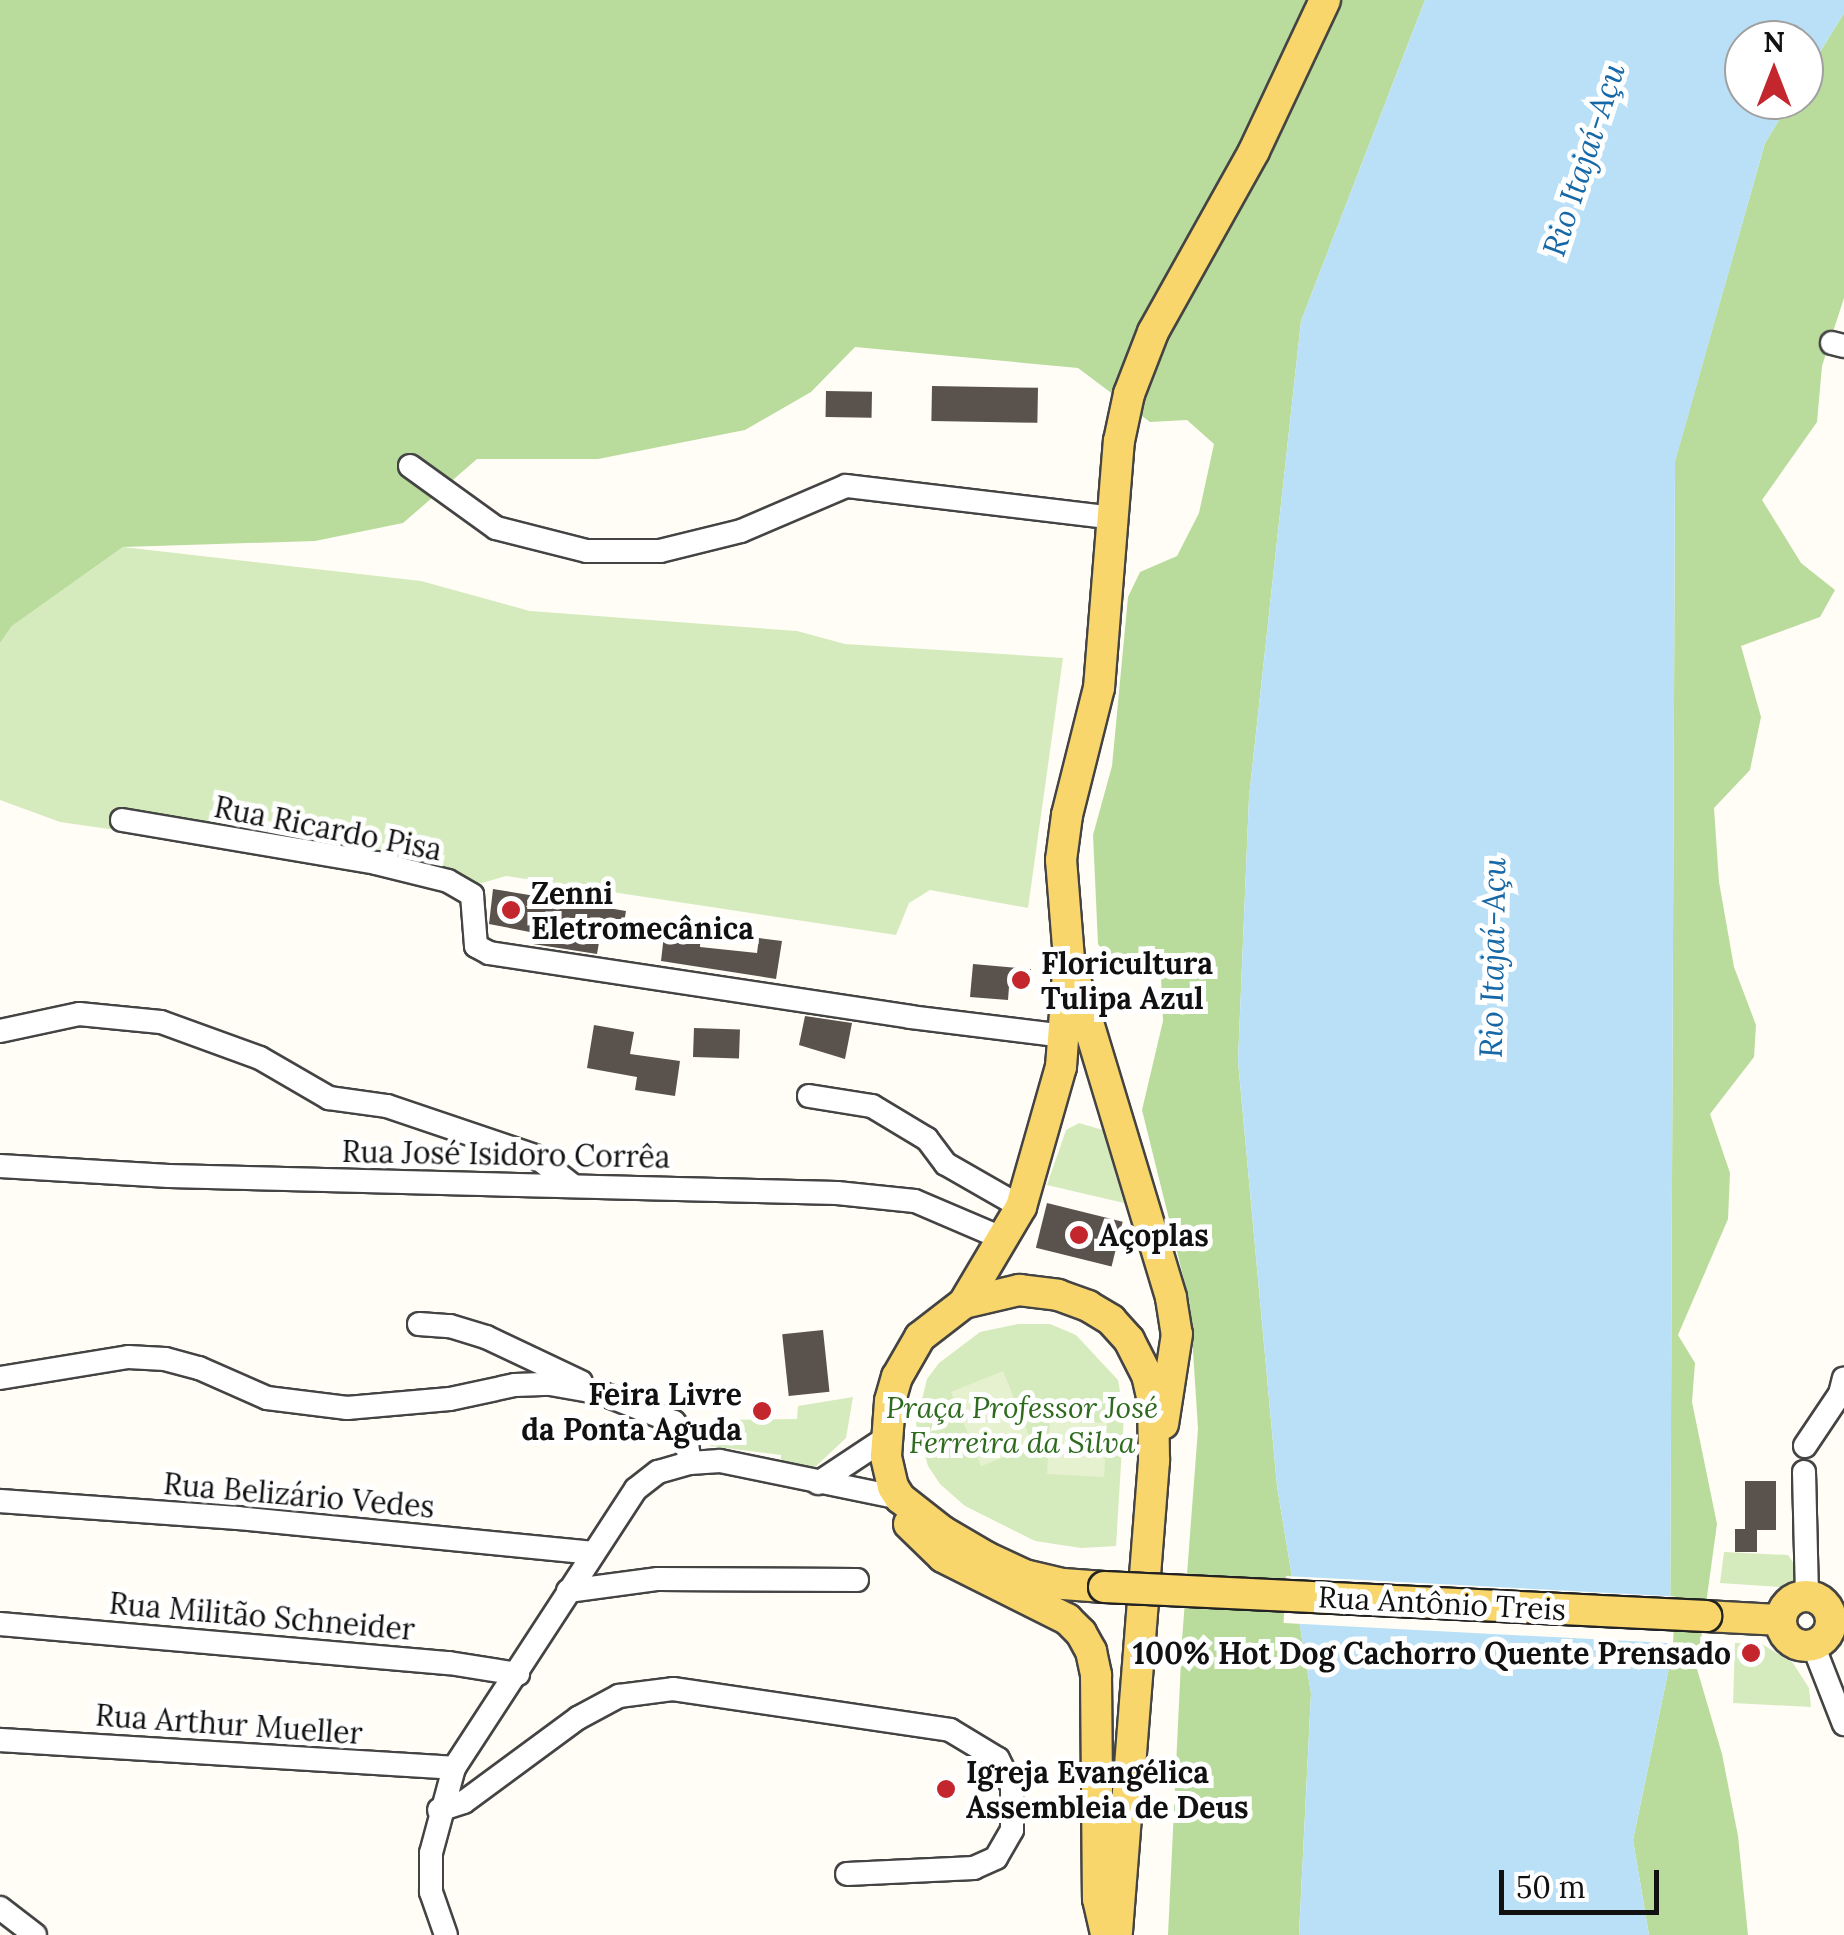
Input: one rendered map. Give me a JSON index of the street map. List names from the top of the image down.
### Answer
{
  "streets": {
    "main road": ["Rua Antônio Treis"],
    "street": [
      "Rua Ricardo Pisa",
      "Rua José Isidoro Corrêa",
      "Rua Belizário Vedes",
      "Rua Militão Schneider",
      "Rua Arthur Mueller"
    ]
  },
  "water": ["Rio Itajaí-Açu"],
  "parks": ["Praça Professor José Ferreira da Silva"],
  "places": [
    "Zenni Eletromecânica",
    "Floricultura Tulipa Azul",
    "Açoplas",
    "Feira Livre da Ponta Aguda",
    "100% Hot Dog Cachorro Quente Prensado",
    "Igreja Evangélica Assembleia de Deus"
  ],
  "scale_bar": "50 m",
  "north": "top"
}
